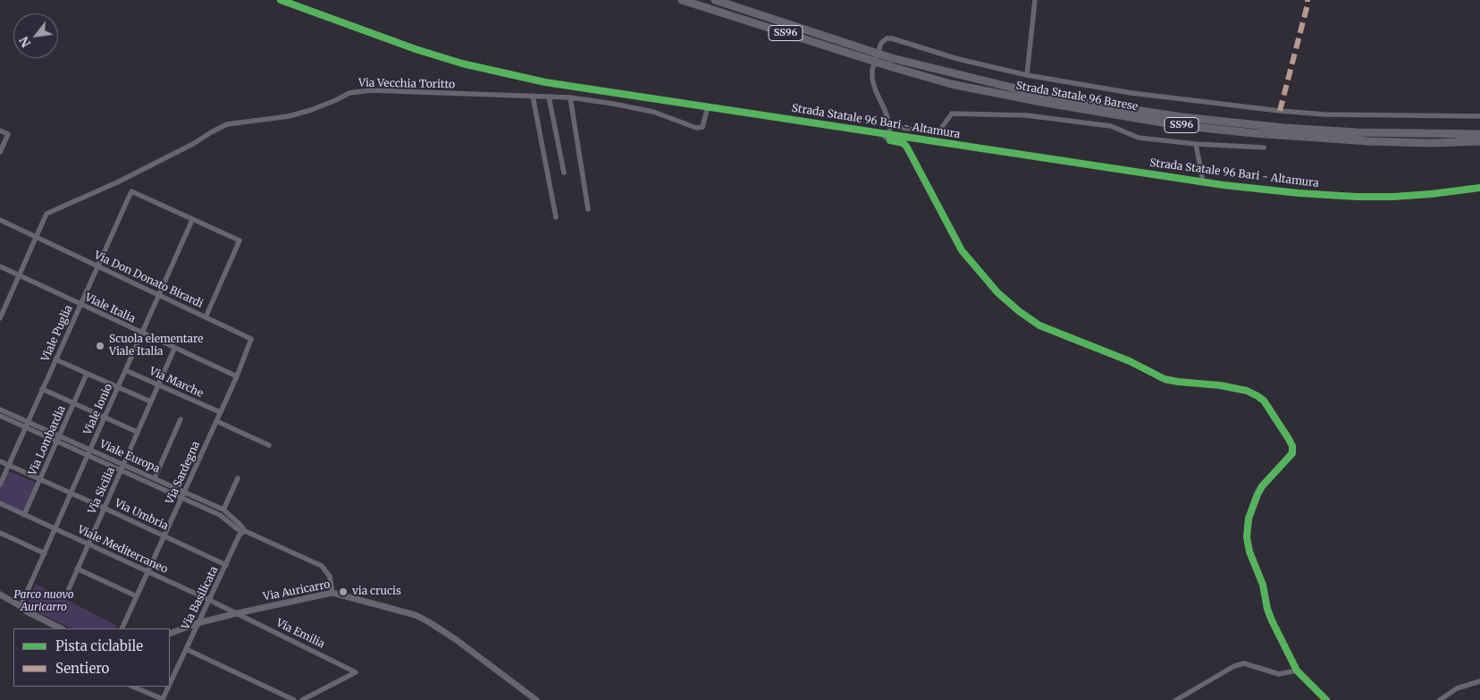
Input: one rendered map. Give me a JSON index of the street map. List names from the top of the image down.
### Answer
{
  "streets": {
    "highway": ["SS96", "Strada Statale 96 Barese"],
    "street": [
      "Via Vecchia Toritto",
      "Strada Statale 96 Bari - Altamura",
      "Via Don Donato Birardi",
      "Viale Italia",
      "Viale Puglia",
      "Via Marche",
      "Viale Ionio",
      "Via Lombardia",
      "Viale Europa",
      "Via Sardegna",
      "Via Sicilia",
      "Via Umbria",
      "Viale Mediterraneo",
      "Via Auricarro",
      "Via Basilicata",
      "Via Emilia"
    ]
  },
  "crossings": [
    ["Via Vecchia Toritto", "Strada Statale 96 Bari - Altamura"],
    ["Via Vecchia Toritto", "Via Don Donato Birardi"],
    ["Via Vecchia Toritto", "Viale Italia"],
    ["Via Don Donato Birardi", "Viale Italia"],
    ["Via Don Donato Birardi", "Viale Puglia"],
    ["Via Don Donato Birardi", "Viale Ionio"],
    ["Via Don Donato Birardi", "Via Sardegna"],
    ["Viale Italia", "Viale Puglia"],
    ["Viale Italia", "Viale Ionio"],
    ["Viale Italia", "Via Sardegna"],
    ["Viale Italia", "Via Sicilia"],
    ["Viale Puglia", "Viale Ionio"],
    ["Viale Puglia", "Viale Europa"],
    ["Viale Puglia", "Via Umbria"],
    ["Via Marche", "Viale Ionio"],
    ["Via Marche", "Via Sardegna"],
    ["Via Marche", "Via Sicilia"],
    ["Viale Ionio", "Viale Europa"],
    ["Viale Ionio", "Via Umbria"],
    ["Viale Ionio", "Viale Mediterraneo"],
    ["Via Lombardia", "Viale Europa"],
    ["Via Lombardia", "Via Umbria"],
    ["Via Lombardia", "Viale Mediterraneo"],
    ["Viale Europa", "Via Sardegna"],
    ["Viale Europa", "Via Sicilia"],
    ["Viale Europa", "Via Auricarro"],
    ["Viale Europa", "Via Basilicata"],
    ["Via Sardegna", "Via Umbria"],
    ["Via Sardegna", "Viale Mediterraneo"],
    ["Via Sicilia", "Via Umbria"],
    ["Via Sicilia", "Viale Mediterraneo"],
    ["Via Umbria", "Via Basilicata"],
    ["Viale Mediterraneo", "Via Auricarro"],
    ["Viale Mediterraneo", "Via Basilicata"],
    ["Viale Mediterraneo", "Via Emilia"],
    ["Via Auricarro", "Via Basilicata"],
    ["Via Auricarro", "Via Emilia"]
  ],
  "parks": ["Parco nuovo Auricarro"],
  "places": ["Scuola elementare Viale Italia", "via crucis"],
  "legend": ["Pista ciclabile", "Sentiero"],
  "north": "bottom left"
}
